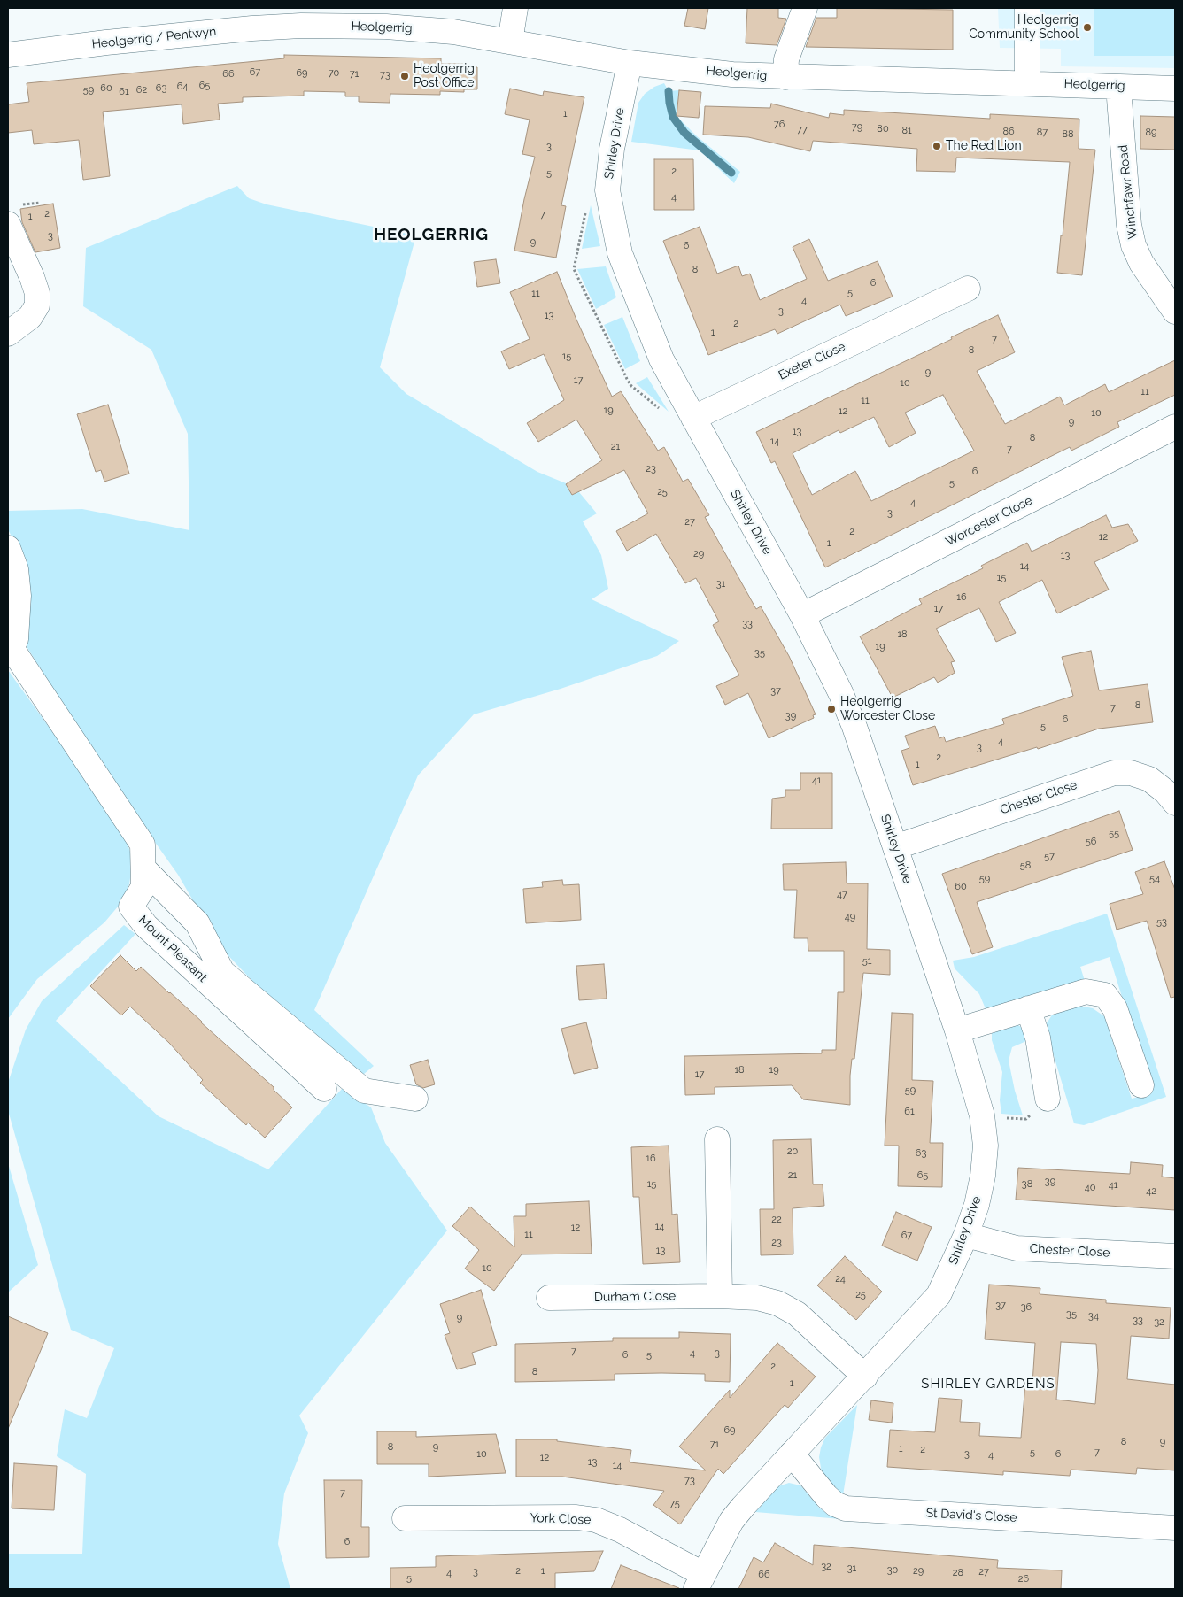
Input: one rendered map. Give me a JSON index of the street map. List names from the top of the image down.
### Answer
{
  "streets": {
    "street": [
      "Heolgerrig",
      "Heolgerrig / Pentwyn",
      "Shirley Drive",
      "Winchfawr Road",
      "Exeter Close",
      "Worcester Close",
      "Chester Close",
      "Mount Pleasant",
      "Durham Close",
      "St David's Close",
      "York Close"
    ]
  },
  "crossings": [
    ["Heolgerrig", "Heolgerrig / Pentwyn"],
    ["Heolgerrig", "Shirley Drive"],
    ["Heolgerrig", "Winchfawr Road"],
    ["Shirley Drive", "Exeter Close"],
    ["Shirley Drive", "Worcester Close"],
    ["Shirley Drive", "Chester Close"],
    ["Shirley Drive", "Durham Close"],
    ["Shirley Drive", "St David's Close"],
    ["Shirley Drive", "York Close"]
  ],
  "districts": ["HEOLGERRIG", "SHIRLEY GARDENS"],
  "places": [
    "Heolgerrig Community School",
    "Heolgerrig Post Office",
    "The Red Lion",
    "Heolgerrig Worcester Close"
  ],
  "house_numbers": [
    "67",
    "69",
    "70",
    "66",
    "71",
    "73",
    "65",
    "64",
    "60",
    "63",
    "59",
    "62",
    "61",
    "1",
    "76",
    "79",
    "80",
    "77",
    "81",
    "86",
    "87",
    "89",
    "88",
    "3",
    "2",
    "5",
    "4",
    "2",
    "7",
    "1",
    "3",
    "9",
    "6",
    "8",
    "6",
    "5",
    "11",
    "4",
    "3",
    "13",
    "2",
    "1",
    "7",
    "8",
    "15",
    "9",
    "17",
    "10",
    "11",
    "11",
    "19",
    "12",
    "10",
    "9",
    "13",
    "8",
    "14",
    "21",
    "7",
    "23",
    "6",
    "5",
    "25",
    "4",
    "3",
    "27",
    "2",
    "12",
    "1",
    "29",
    "13",
    "14",
    "15",
    "31",
    "16",
    "17",
    "33",
    "18",
    "19",
    "35",
    "37",
    "8",
    "7",
    "39",
    "6",
    "5",
    "4",
    "3",
    "2",
    "1",
    "41",
    "55",
    "56",
    "57",
    "58",
    "59",
    "54",
    "60",
    "47",
    "49",
    "53",
    "51",
    "18",
    "19",
    "17",
    "59",
    "61",
    "20",
    "63",
    "16",
    "21",
    "65",
    "39",
    "15",
    "38",
    "41",
    "40",
    "42",
    "22",
    "14",
    "12",
    "11",
    "67",
    "23",
    "13",
    "10",
    "24",
    "25",
    "37",
    "36",
    "35",
    "34",
    "9",
    "33",
    "32",
    "7",
    "4",
    "3",
    "6",
    "5",
    "2",
    "8",
    "1",
    "69",
    "8",
    "9",
    "71",
    "8",
    "9",
    "1",
    "2",
    "5",
    "7",
    "10",
    "3",
    "6",
    "4",
    "12",
    "13",
    "14",
    "73",
    "7",
    "75",
    "6",
    "32",
    "31",
    "30",
    "2",
    "1",
    "29",
    "3",
    "27",
    "4",
    "28",
    "66",
    "5",
    "26"
  ]
}
